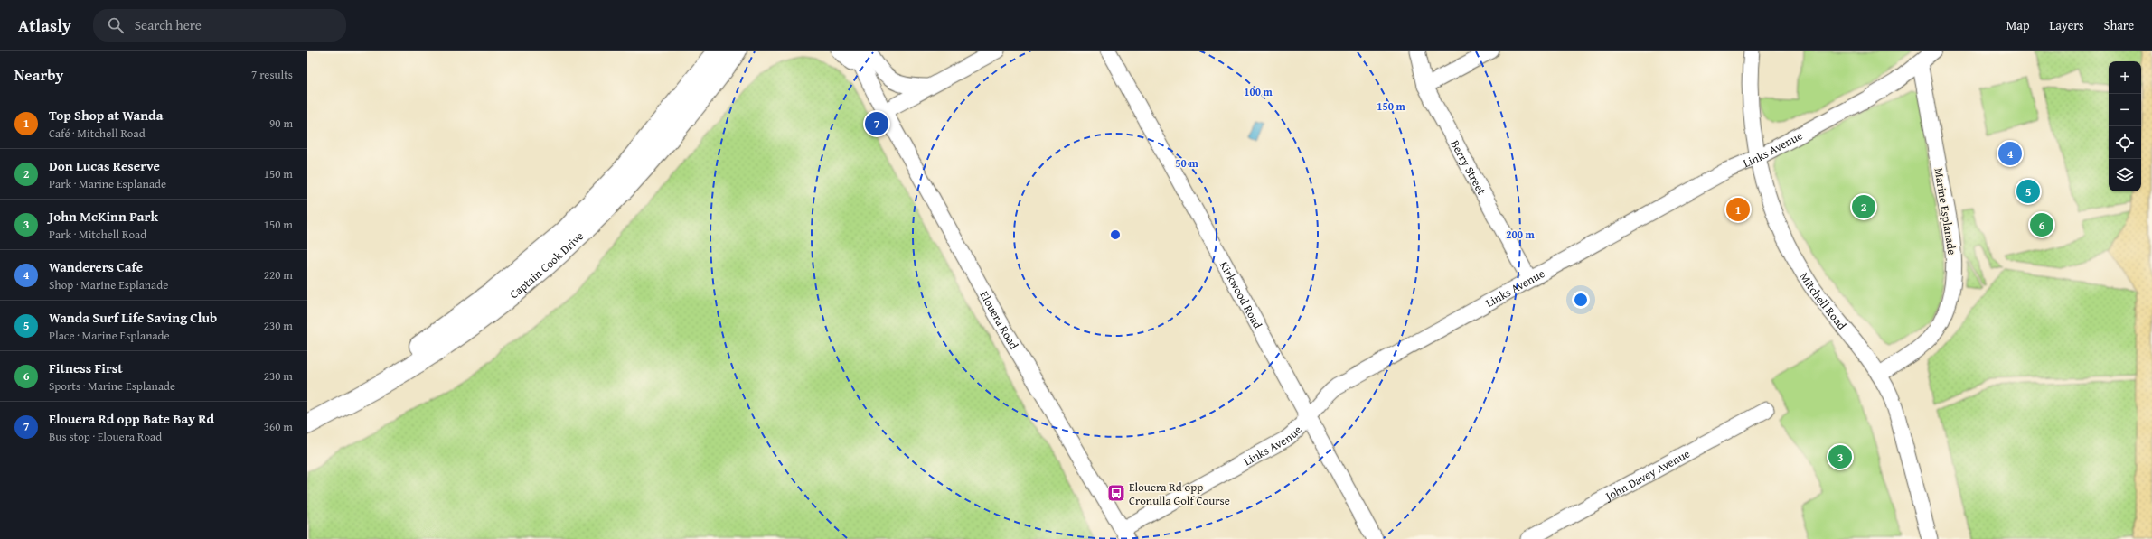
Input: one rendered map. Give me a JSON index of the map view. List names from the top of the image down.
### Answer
{
  "streets": {
    "main road": ["Captain Cook Drive"],
    "street": [
      "Links Avenue",
      "Berry Street",
      "Marine Esplanade",
      "Kirkwood Road",
      "Mitchell Road",
      "Elouera Road",
      "John Davey Avenue"
    ]
  },
  "crossings": [
    ["Links Avenue", "Berry Street"],
    ["Links Avenue", "Marine Esplanade"],
    ["Links Avenue", "Kirkwood Road"],
    ["Links Avenue", "Mitchell Road"],
    ["Links Avenue", "Elouera Road"],
    ["Marine Esplanade", "Mitchell Road"]
  ],
  "places": {
    "bus stop": ["Elouera Rd opp Cronulla Golf Course"]
  },
  "page": {
    "header": "Atlasly",
    "search": "Search here",
    "nav": ["Map", "Layers", "Share"],
    "heading": ["Nearby", "7 results"],
    "map_buttons": ["+", "−"],
    "list": [
      {
        "mark": "1",
        "name": "Top Shop at Wanda",
        "note": "Café · Mitchell Road",
        "value": "90 m"
      },
      {
        "mark": "2",
        "name": "Don Lucas Reserve",
        "note": "Park · Marine Esplanade",
        "value": "150 m"
      },
      {
        "mark": "3",
        "name": "John McKinn Park",
        "note": "Park · Mitchell Road",
        "value": "150 m"
      },
      {
        "mark": "4",
        "name": "Wanderers Cafe",
        "note": "Shop · Marine Esplanade",
        "value": "220 m"
      },
      {
        "mark": "5",
        "name": "Wanda Surf Life Saving Club",
        "note": "Place · Marine Esplanade",
        "value": "230 m"
      },
      {
        "mark": "6",
        "name": "Fitness First",
        "note": "Sports · Marine Esplanade",
        "value": "230 m"
      },
      {
        "mark": "7",
        "name": "Elouera Rd opp Bate Bay Rd",
        "note": "Bus stop · Elouera Road",
        "value": "360 m"
      }
    ],
    "pins": [
      "7",
      "4",
      "5",
      "2",
      "1",
      "6",
      "3"
    ]
  },
  "rings": [
    "100 m",
    "150 m",
    "50 m",
    "200 m"
  ]
}
